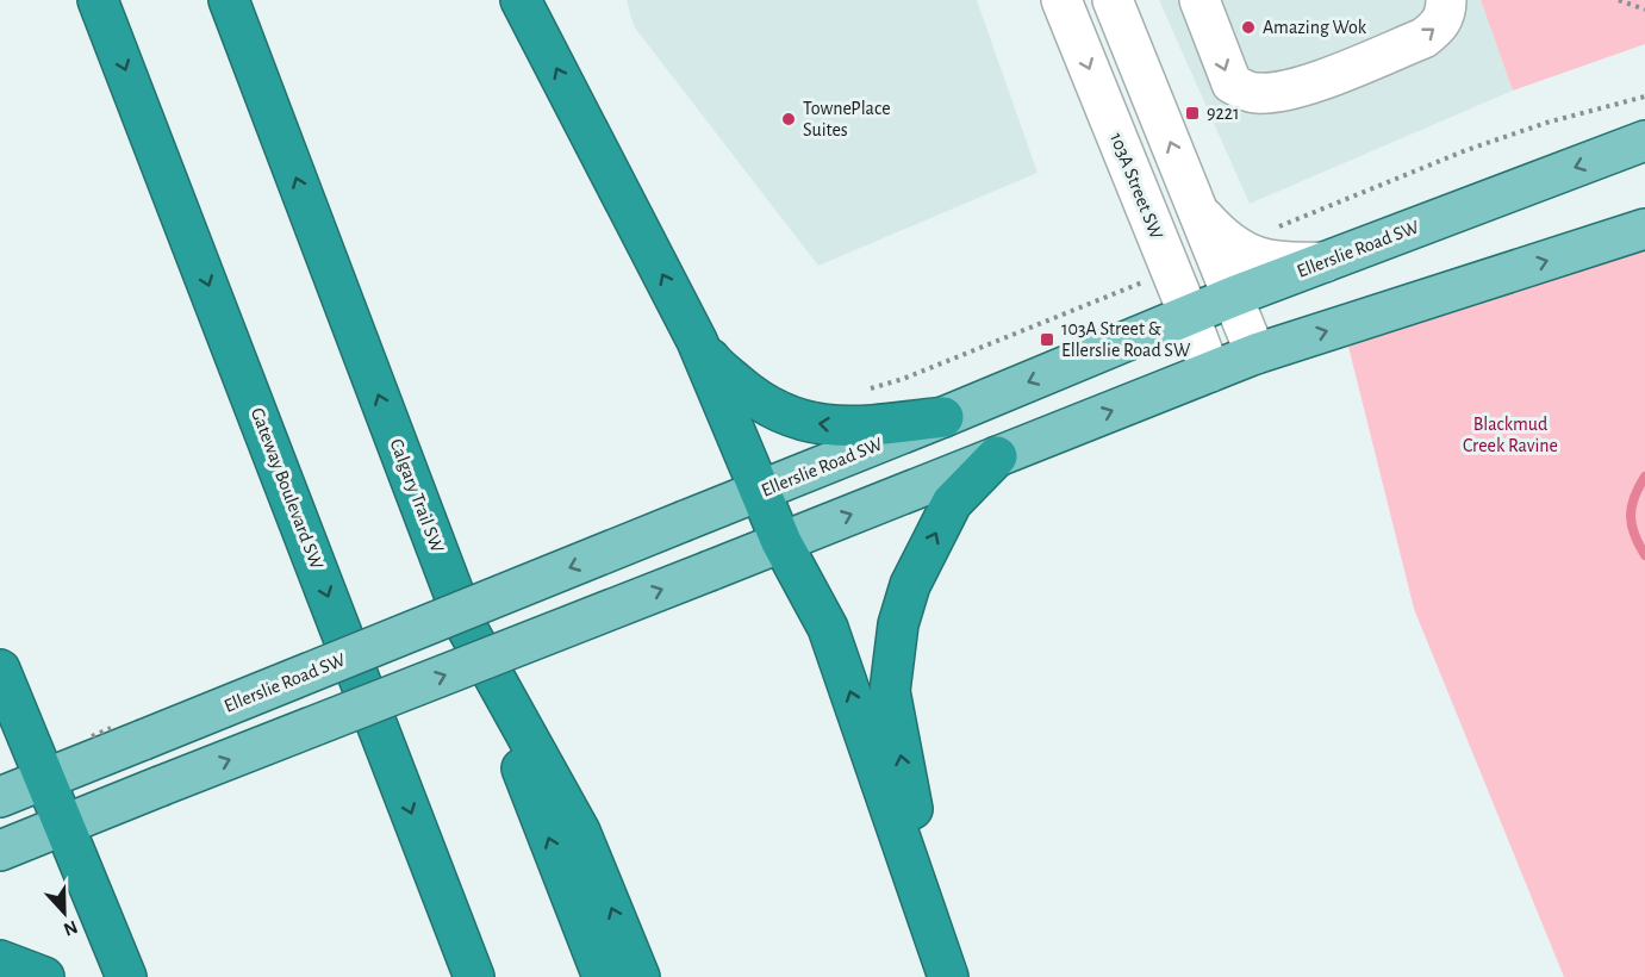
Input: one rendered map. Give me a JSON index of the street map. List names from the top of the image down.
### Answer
{
  "streets": {
    "highway": ["Gateway Boulevard SW", "Calgary Trail SW"],
    "main road": ["Ellerslie Road SW"],
    "street": ["103A Street SW"]
  },
  "crossings": [
    ["103A Street SW", "Ellerslie Road SW"]
  ],
  "parks": ["Blackmud Creek Ravine"],
  "places": {
    "other": ["Amazing Wok", "TownePlace Suites"],
    "transit": ["9221", "103A Street & Ellerslie Road SW"]
  },
  "north": "bottom"
}
